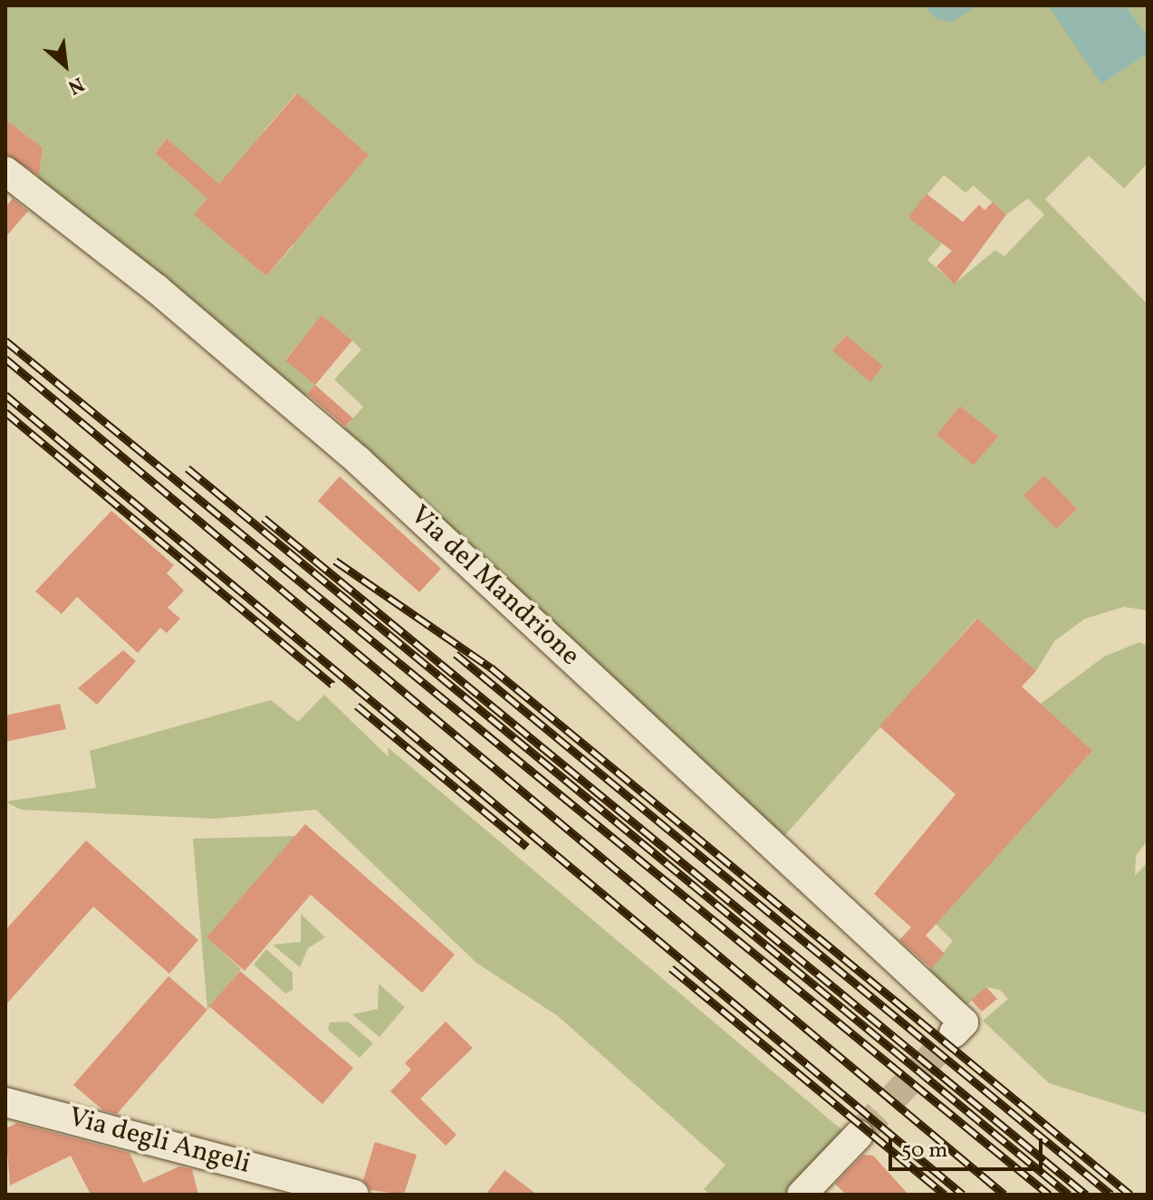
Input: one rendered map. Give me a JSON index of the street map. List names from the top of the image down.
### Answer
{
  "streets": {
    "street": ["Via del Mandrione", "Via degli Angeli"]
  },
  "scale_bar": "50 m",
  "north": "bottom right"
}
